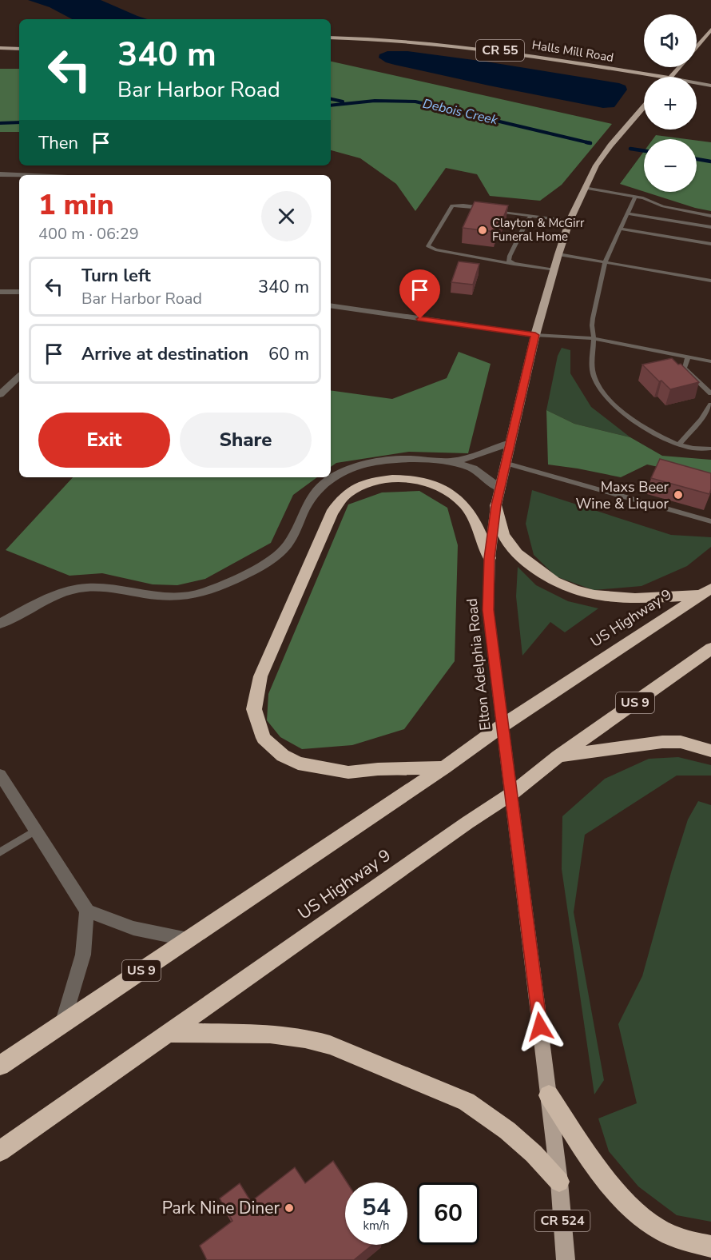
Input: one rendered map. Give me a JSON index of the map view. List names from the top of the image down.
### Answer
{
  "streets": {
    "highway": ["US Highway 9", "US 9"],
    "main road": [
      "CR 55",
      "Halls Mill Road",
      "Elton Adelphia Road",
      "CR 524"
    ]
  },
  "crossings": [
    ["US Highway 9", "Elton Adelphia Road"]
  ],
  "water": ["Debois Creek"],
  "places": ["Clayton & McGirr Funeral Home", "Maxs Beer Wine & Liquor", "Park Nine Diner"],
  "page": {
    "map_buttons": ["+", "−"],
    "turn": ["340 m", "Bar Harbor Road"],
    "then": "Then",
    "heading": ["1 min", "400 m · 06:29"],
    "list": [
      {
        "name": "Turn left",
        "note": "Bar Harbor Road",
        "value": "340 m"
      },
      {
        "name": "Arrive at destination",
        "value": "60 m"
      }
    ],
    "buttons": ["Exit", "Share"],
    "speed": "54 km/h",
    "limit": "60"
  }
}
